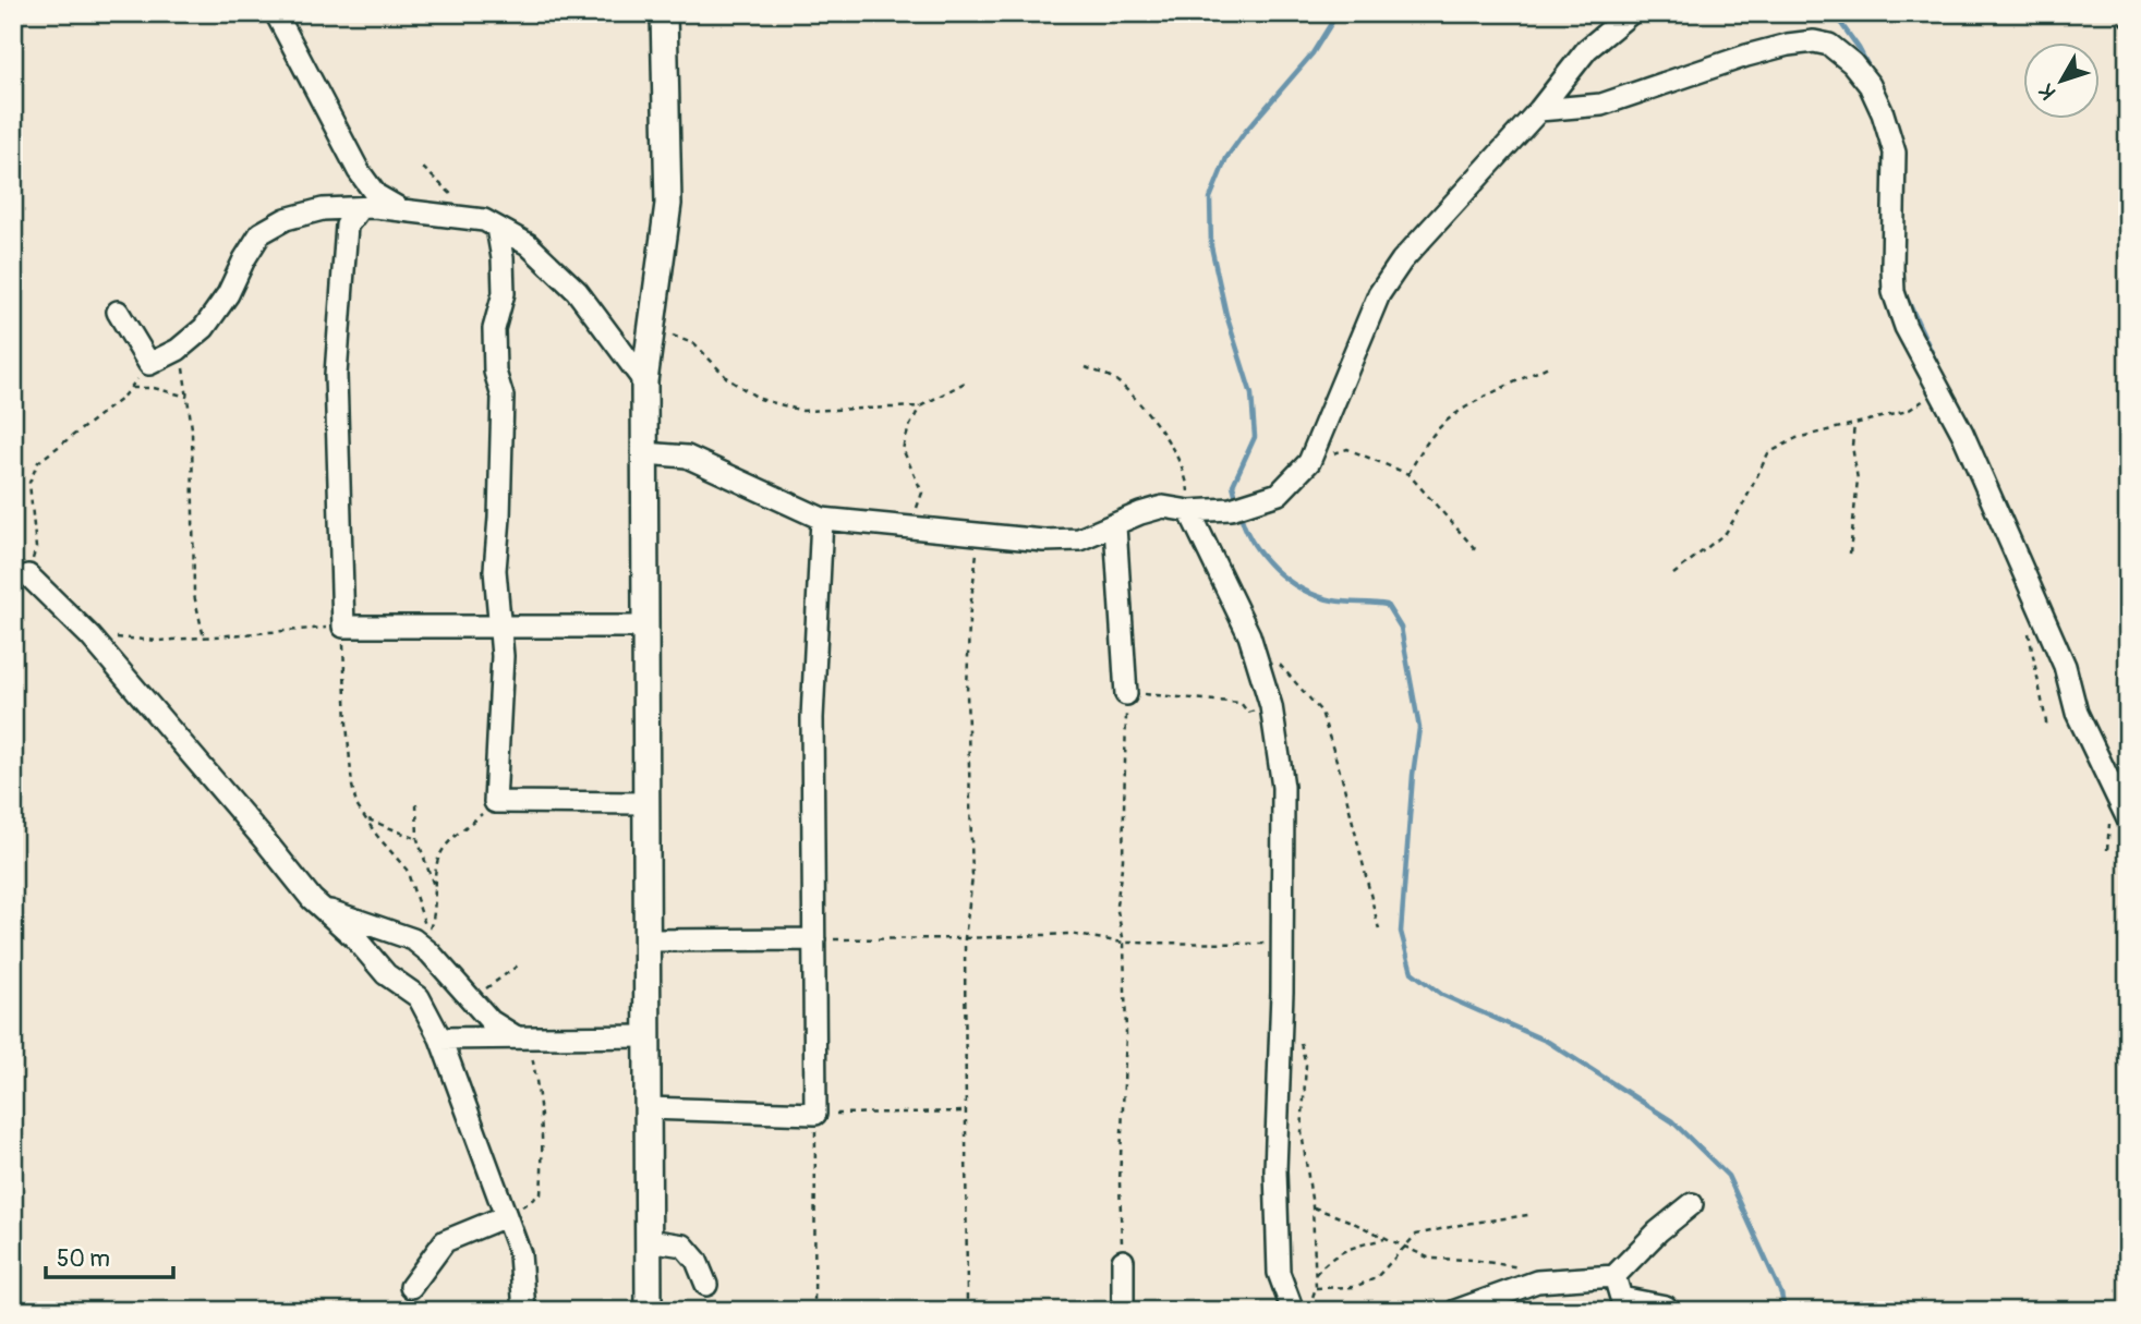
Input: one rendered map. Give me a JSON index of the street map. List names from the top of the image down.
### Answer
{
  "scale_bar": "50 m",
  "north": "bottom left"
}
